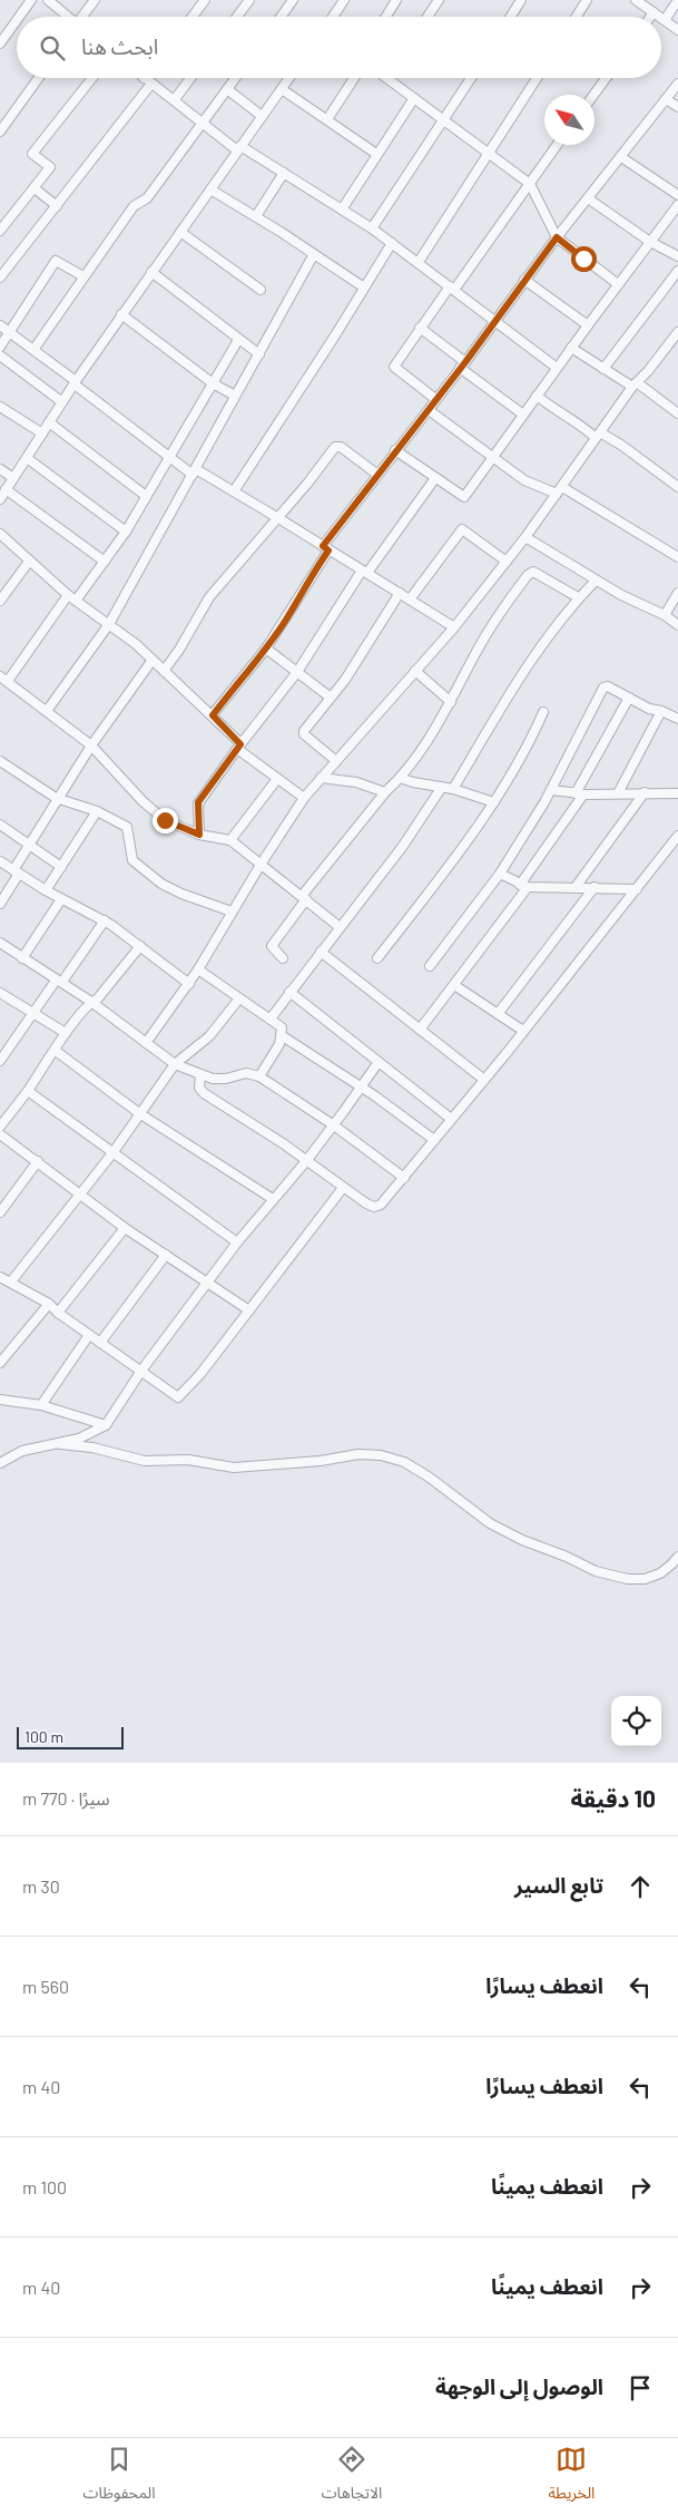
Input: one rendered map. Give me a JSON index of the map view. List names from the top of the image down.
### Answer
{
  "scale_bar": "100 m",
  "north": "top left",
  "page": {
    "search": "ابحث هنا",
    "scale": "100 m",
    "heading": ["10 دقيقة", "سيرًا · 770 m"],
    "list": [
      ["تابع السير", "30 m"],
      ["انعطف يسارًا", "560 m"],
      ["انعطف يسارًا", "40 m"],
      ["انعطف يمينًا", "100 m"],
      ["انعطف يمينًا", "40 m"],
      "الوصول إلى الوجهة"
    ],
    "nav": ["الخريطة", "الاتجاهات", "المحفوظات"]
  }
}
